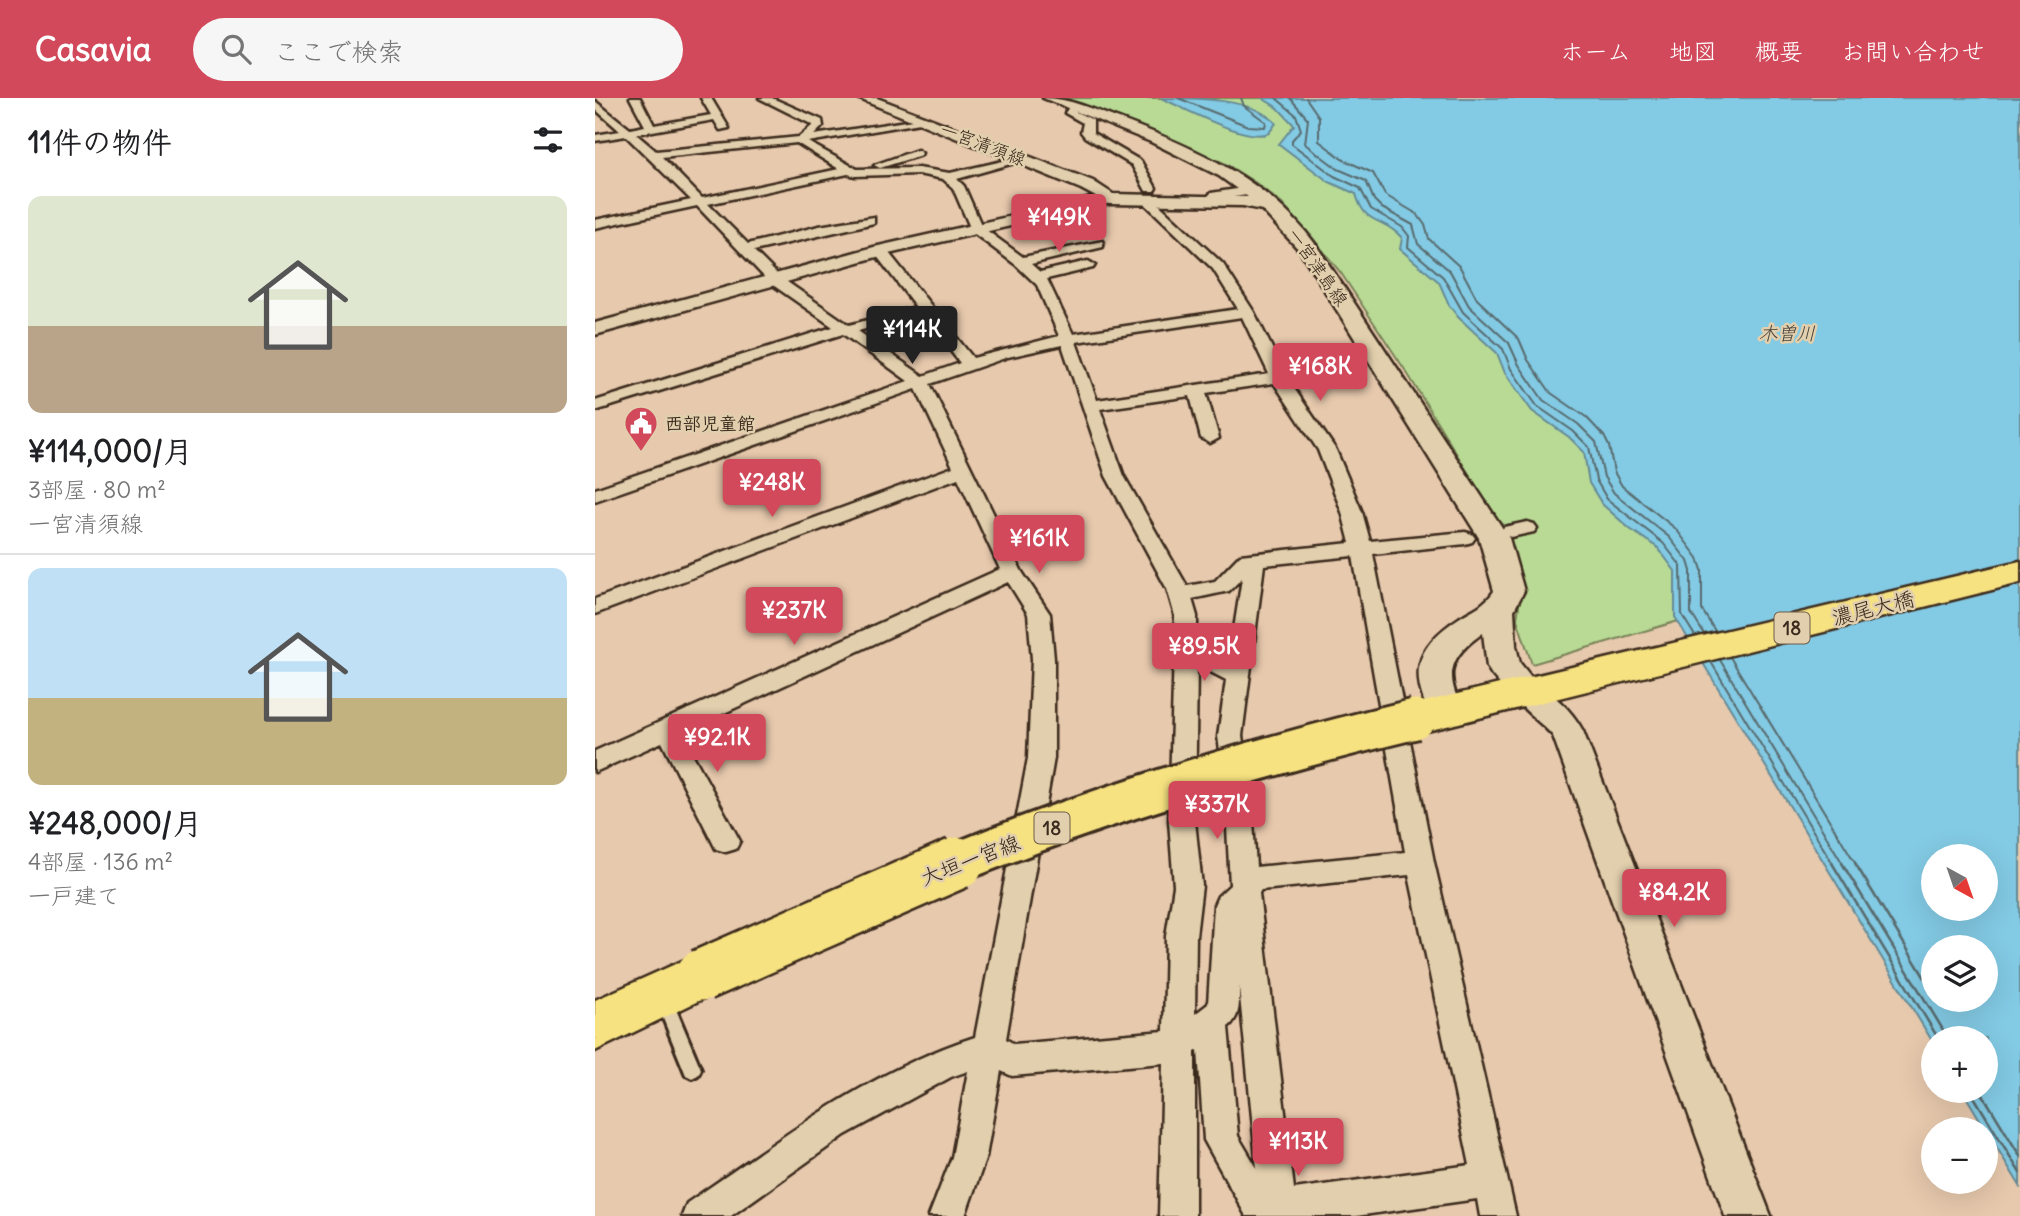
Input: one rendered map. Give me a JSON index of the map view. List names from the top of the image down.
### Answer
{
  "streets": {
    "main road": [
      "一宮清須線",
      "一宮津島線",
      "濃尾大橋",
      "18",
      "大垣一宮線"
    ]
  },
  "crossings": [
    ["一宮清須線", "一宮津島線"],
    ["一宮津島線", "大垣一宮線"],
    ["濃尾大橋", "大垣一宮線"]
  ],
  "water": ["木曽川"],
  "places": {
    "public building": ["西部児童館"]
  },
  "north": "bottom right",
  "page": {
    "header": "Casavia",
    "search": "ここで検索",
    "nav": [
      "ホーム",
      "地図",
      "概要",
      "お問い合わせ"
    ],
    "heading": "11件の物件",
    "list": [
      {
        "name": "¥114,000/月",
        "note": "3部屋 · 80 m² · 一宮清須線"
      },
      {
        "name": "¥248,000/月",
        "note": "4部屋 · 136 m² · 一戸建て"
      }
    ],
    "price": [
      "¥149K",
      "¥114K",
      "¥168K",
      "¥248K",
      "¥161K",
      "¥237K",
      "¥89.5K",
      "¥92.1K",
      "¥337K",
      "¥84.2K",
      "¥113K"
    ],
    "map_buttons": ["+", "−"]
  }
}
